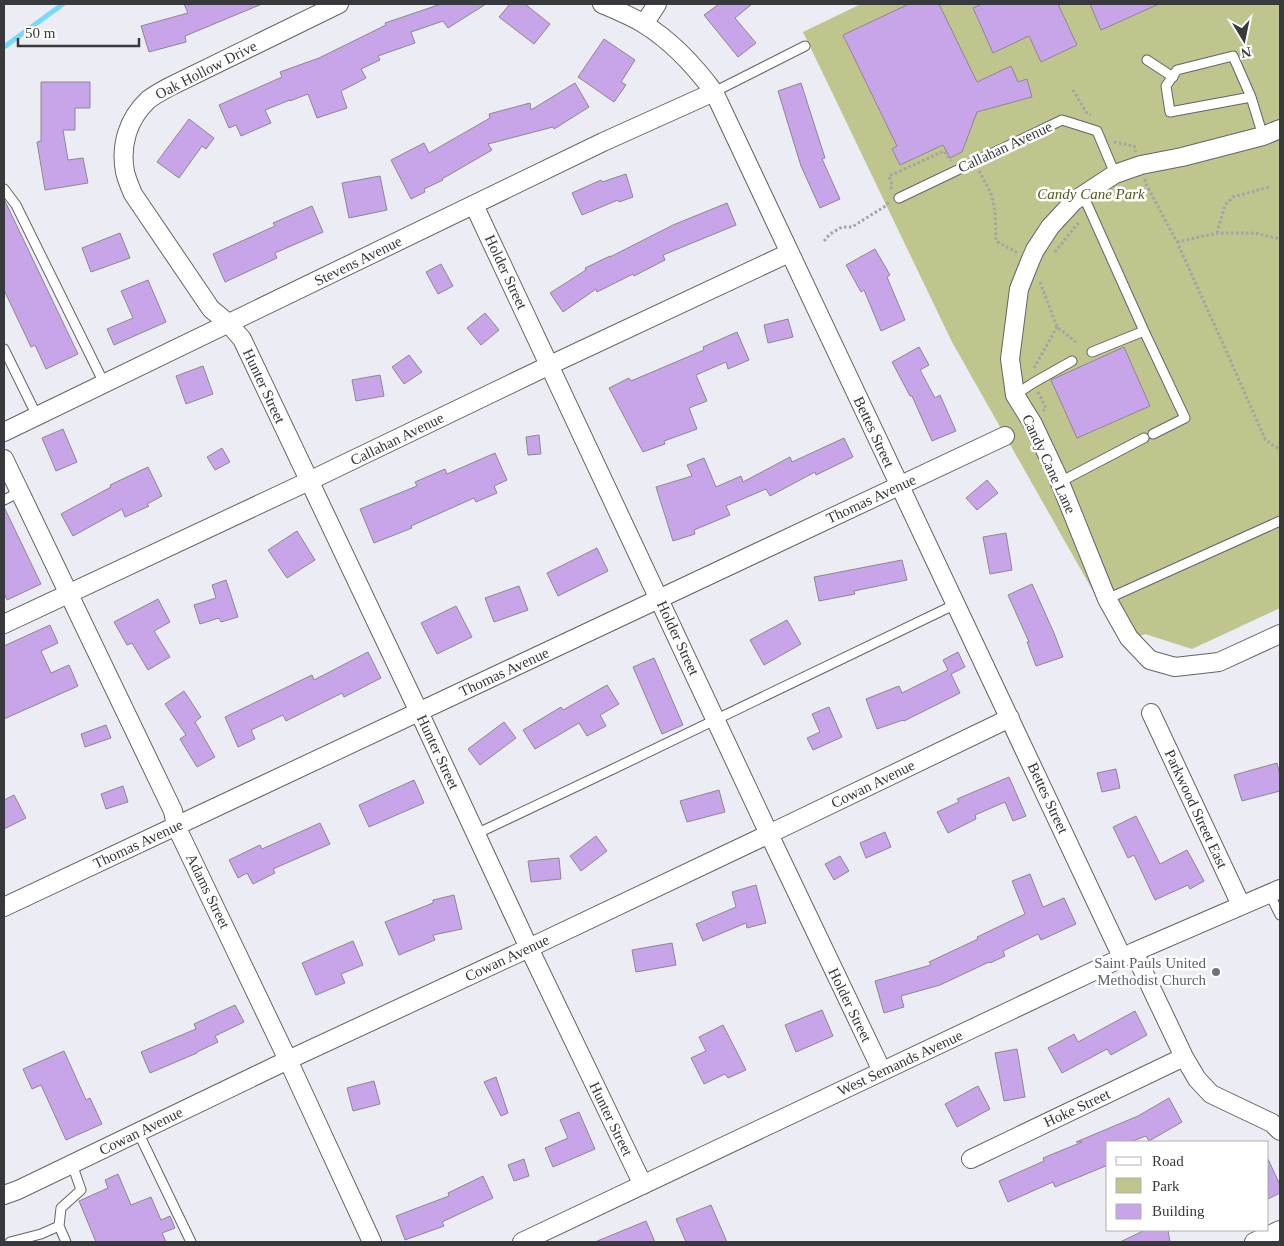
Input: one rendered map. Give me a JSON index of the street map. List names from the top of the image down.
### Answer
{
  "streets": {
    "street": [
      "Oak Hollow Drive",
      "Callahan Avenue",
      "Stevens Avenue",
      "Holder Street",
      "Hunter Street",
      "Bettes Street",
      "Candy Cane Lane",
      "Thomas Avenue",
      "Cowan Avenue",
      "Parkwood Street East",
      "Adams Street",
      "West Semands Avenue",
      "Hoke Street"
    ]
  },
  "crossings": [
    ["Oak Hollow Drive", "Stevens Avenue"],
    ["Oak Hollow Drive", "Hunter Street"],
    ["Callahan Avenue", "Holder Street"],
    ["Callahan Avenue", "Hunter Street"],
    ["Callahan Avenue", "Bettes Street"],
    ["Callahan Avenue", "Candy Cane Lane"],
    ["Callahan Avenue", "Adams Street"],
    ["Stevens Avenue", "Holder Street"],
    ["Stevens Avenue", "Hunter Street"],
    ["Stevens Avenue", "Bettes Street"],
    ["Holder Street", "Thomas Avenue"],
    ["Holder Street", "Cowan Avenue"],
    ["Holder Street", "West Semands Avenue"],
    ["Hunter Street", "Thomas Avenue"],
    ["Hunter Street", "Cowan Avenue"],
    ["Hunter Street", "West Semands Avenue"],
    ["Bettes Street", "Thomas Avenue"],
    ["Bettes Street", "Cowan Avenue"],
    ["Bettes Street", "West Semands Avenue"],
    ["Bettes Street", "Hoke Street"],
    ["Thomas Avenue", "Adams Street"],
    ["Cowan Avenue", "Adams Street"],
    ["Parkwood Street East", "West Semands Avenue"]
  ],
  "parks": ["Candy Cane Park"],
  "places": ["Saint Pauls United Methodist Church"],
  "legend": ["Road", "Park", "Building"],
  "scale_bar": "50 m",
  "north": "bottom"
}
